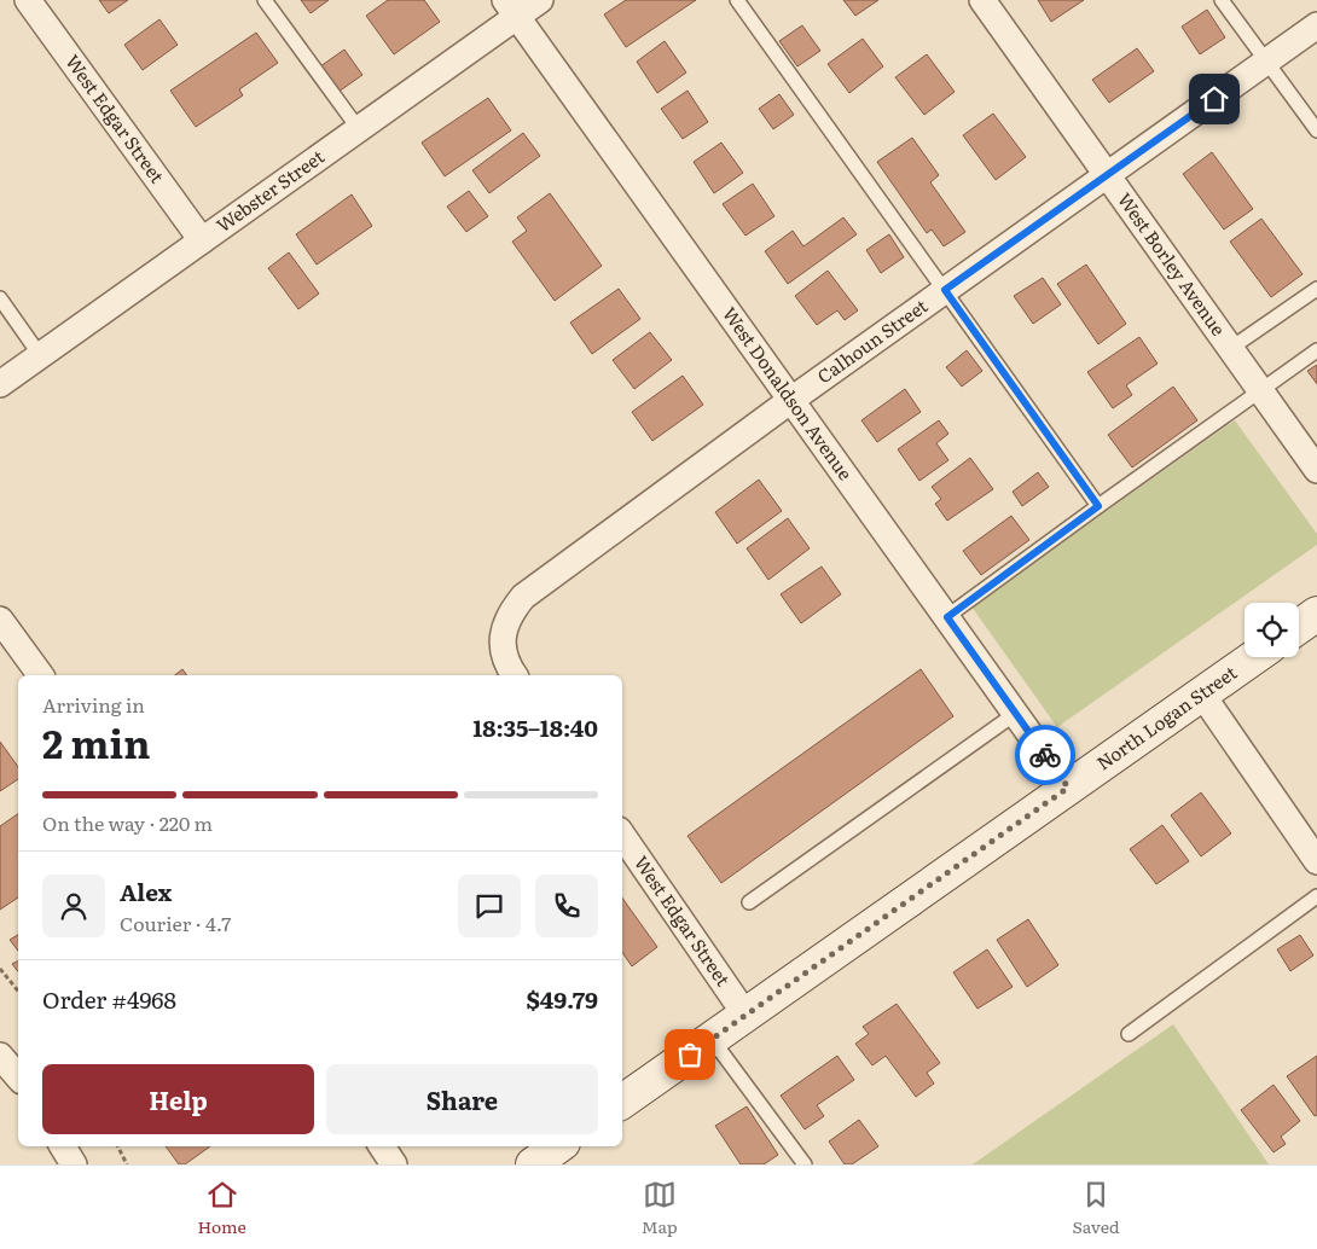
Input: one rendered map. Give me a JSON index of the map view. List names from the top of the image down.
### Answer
{
  "streets": {
    "street": [
      "West Edgar Street",
      "Webster Street",
      "West Borley Avenue",
      "Calhoun Street",
      "West Donaldson Avenue",
      "North Logan Street"
    ]
  },
  "crossings": [
    ["West Edgar Street", "Webster Street"],
    ["West Edgar Street", "North Logan Street"],
    ["Webster Street", "West Donaldson Avenue"],
    ["West Borley Avenue", "Calhoun Street"],
    ["Calhoun Street", "West Donaldson Avenue"],
    ["West Donaldson Avenue", "North Logan Street"]
  ],
  "page": {
    "heading": ["2 min", "Arriving in", "18:35–18:40"],
    "panel": [
      "Alex",
      "Courier · 4.7",
      "Order #4968",
      "$49.79"
    ],
    "bar": "On the way · 220 m",
    "buttons": ["Help", "Share"],
    "tabs": ["Home", "Map", "Saved"]
  }
}
